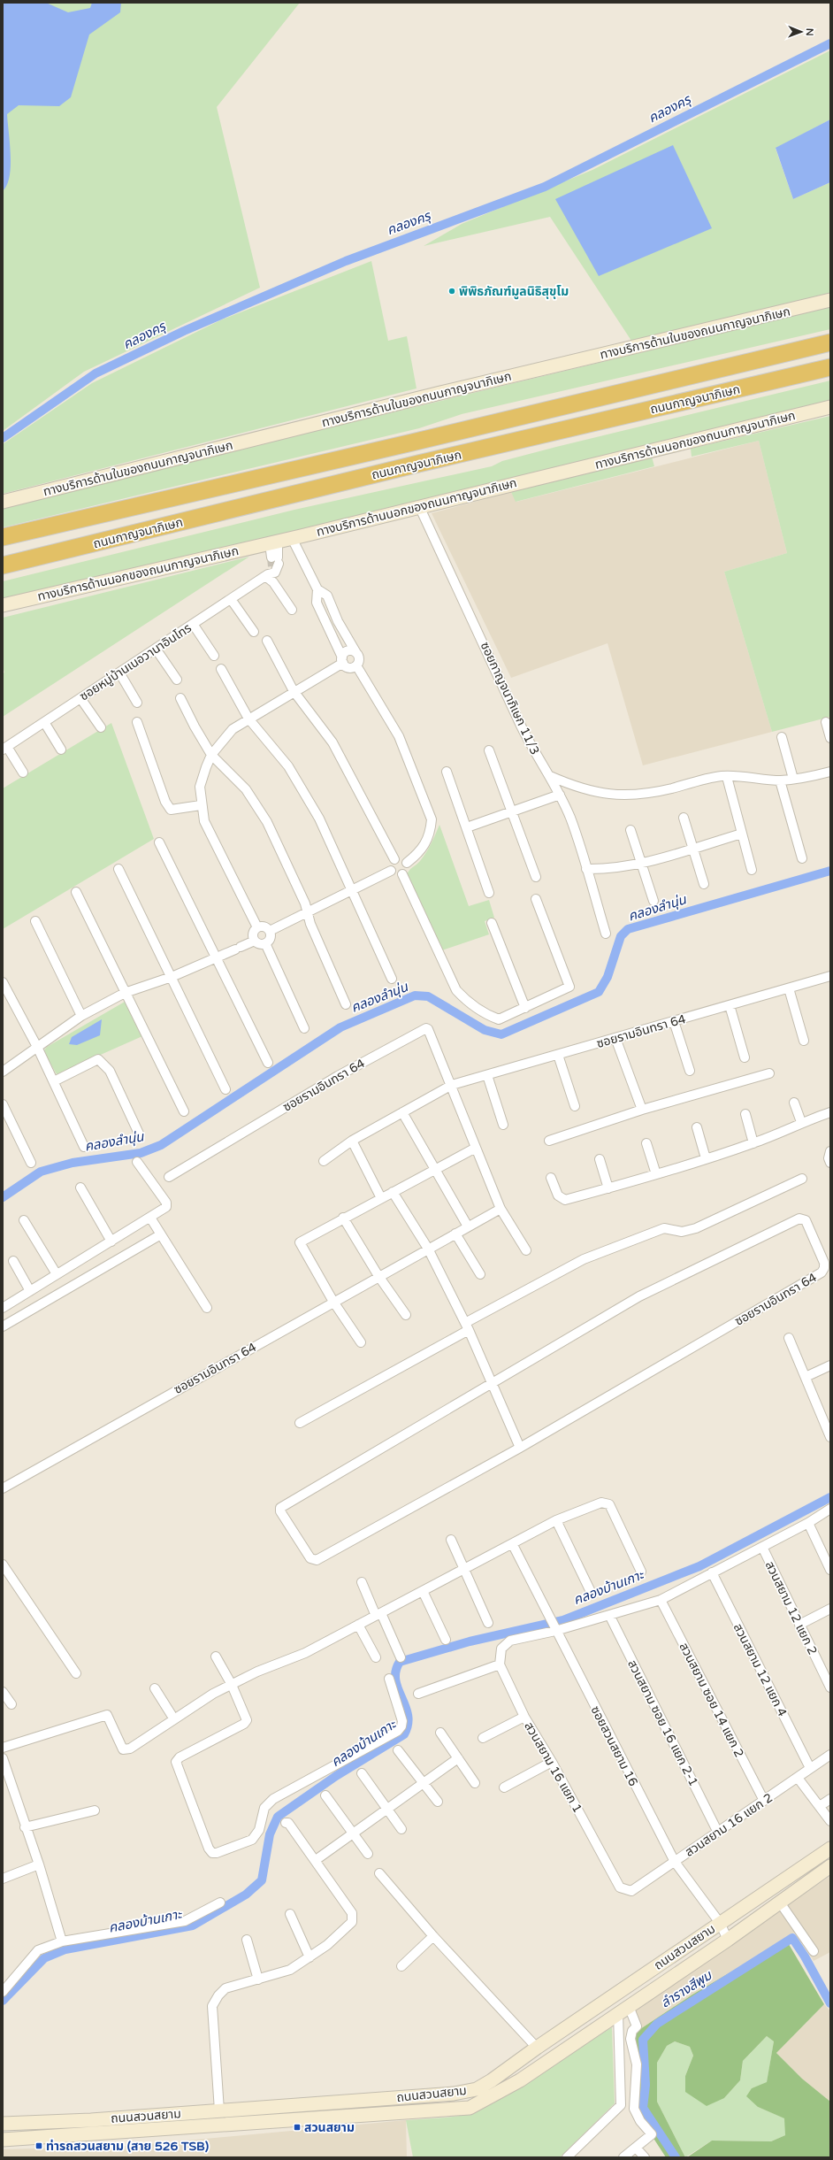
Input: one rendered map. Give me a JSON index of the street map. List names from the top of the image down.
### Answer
{
  "streets": {
    "highway": ["ถนนกาญจนาภิเษก"],
    "street": [
      "ทางบริการด้านในของถนนกาญจนาภิเษก",
      "ทางบริการด้านนอกของถนนกาญจนาภิเษก",
      "ซอยหมู่บ้านเนอวานาอินโทร",
      "ซอยกาญจนาภิเษก 11/3",
      "ซอยรามอินทรา 64",
      "สวนสยาม 12 แยก 2",
      "สวนสยาม 12 แยก 4",
      "สวนสยาม ซอย 14 แยก 2",
      "สวนสยาม ซอย 16 แยก 2-1",
      "ซอยสวนสยาม 16",
      "สวนสยาม 16 แยก 1",
      "สวนสยาม 16 แยก 2",
      "ถนนสวนสยาม"
    ]
  },
  "crossings": [
    ["ทางบริการด้านนอกของถนนกาญจนาภิเษก", "ซอยหมู่บ้านเนอวานาอินโทร"],
    ["ทางบริการด้านนอกของถนนกาญจนาภิเษก", "ซอยกาญจนาภิเษก 11/3"],
    ["สวนสยาม 12 แยก 4", "สวนสยาม 16 แยก 2"],
    ["สวนสยาม ซอย 14 แยก 2", "สวนสยาม 16 แยก 2"],
    ["สวนสยาม ซอย 16 แยก 2-1", "สวนสยาม 16 แยก 2"],
    ["ซอยสวนสยาม 16", "สวนสยาม 16 แยก 2"],
    ["ซอยสวนสยาม 16", "ถนนสวนสยาม"],
    ["สวนสยาม 16 แยก 1", "สวนสยาม 16 แยก 2"]
  ],
  "water": [
    "คลองครุ",
    "คลองลำนุ่น",
    "คลองบ้านเกาะ",
    "ลำรางสีพูม"
  ],
  "places": {
    "other": ["พิพิธภัณฑ์มูลนิธิสุขุโม"],
    "transit": ["สวนสยาม", "ท่ารถสวนสยาม (สาย 526 TSB)"]
  },
  "north": "right"
}
